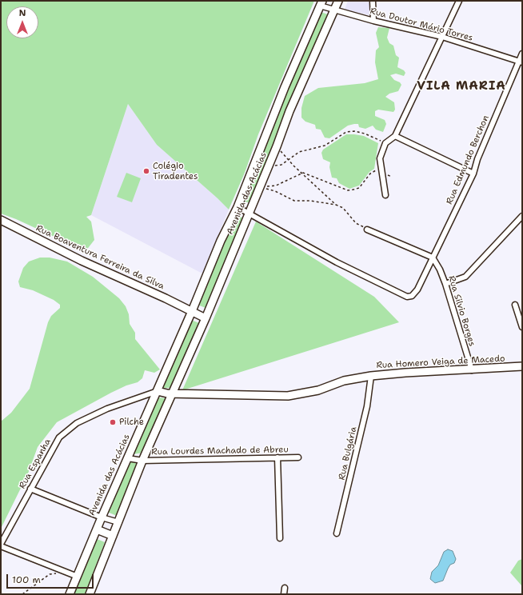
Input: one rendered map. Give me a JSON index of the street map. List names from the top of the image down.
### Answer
{
  "streets": {
    "street": [
      "Rua Doutor Mário Torres",
      "Rua Edmundo Berchon",
      "Avenida das Acácias",
      "Rua Boaventura Ferreira da Silva",
      "Rua Silvio Borges",
      "Rua Homero Veiga de Macedo",
      "Rua Lourdes Machado de Abreu",
      "Rua Bulgária",
      "Rua Espanha"
    ]
  },
  "crossings": [
    ["Rua Doutor Mário Torres", "Rua Edmundo Berchon"],
    ["Rua Doutor Mário Torres", "Avenida das Acácias"],
    ["Rua Edmundo Berchon", "Avenida das Acácias"],
    ["Rua Edmundo Berchon", "Rua Silvio Borges"],
    ["Avenida das Acácias", "Rua Boaventura Ferreira da Silva"],
    ["Avenida das Acácias", "Rua Homero Veiga de Macedo"],
    ["Avenida das Acácias", "Rua Lourdes Machado de Abreu"],
    ["Avenida das Acácias", "Rua Espanha"],
    ["Rua Silvio Borges", "Rua Homero Veiga de Macedo"],
    ["Rua Homero Veiga de Macedo", "Rua Bulgária"],
    ["Rua Homero Veiga de Macedo", "Rua Espanha"]
  ],
  "districts": ["VILA MARIA"],
  "places": ["Colégio Tiradentes", "Pilche"],
  "scale_bar": "100 m",
  "north": "top"
}
